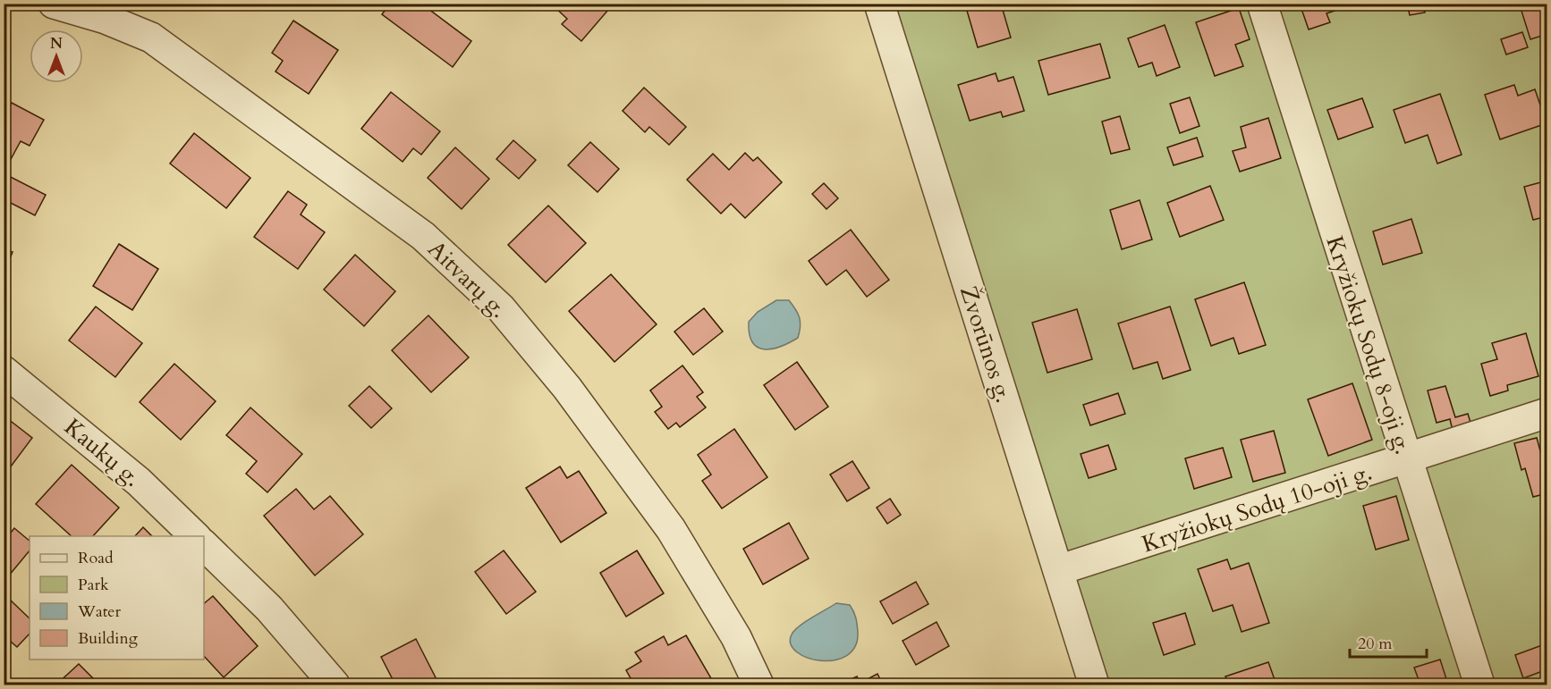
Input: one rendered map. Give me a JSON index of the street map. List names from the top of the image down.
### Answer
{
  "streets": {
    "street": [
      "Aitvarų g.",
      "Žvorūnos g.",
      "Kryžiokų Sodų 8-oji g.",
      "Kaukų g.",
      "Kryžiokų Sodų 10-oji g."
    ]
  },
  "crossings": [
    ["Žvorūnos g.", "Kryžiokų Sodų 10-oji g."],
    ["Kryžiokų Sodų 8-oji g.", "Kryžiokų Sodų 10-oji g."]
  ],
  "legend": [
    "Road",
    "Park",
    "Water",
    "Building"
  ],
  "scale_bar": "20 m",
  "north": "top"
}
